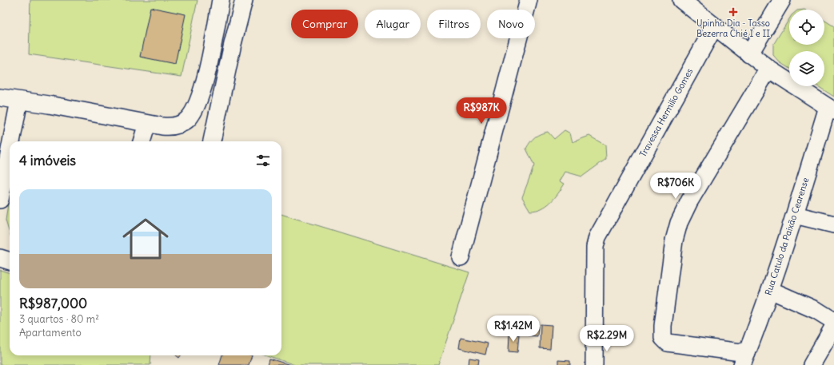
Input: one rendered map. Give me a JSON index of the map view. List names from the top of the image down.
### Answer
{
  "streets": {
    "street": ["Travessa Hermilio Gomes", "Rua Catulo da Paixão Cearense"]
  },
  "places": {
    "health": ["Upinha Dia - Tasso Bezerra Chié I e II"]
  },
  "page": {
    "chip": [
      "Comprar",
      "Alugar",
      "Filtros",
      "Novo"
    ],
    "price": [
      "R$987K",
      "R$706K",
      "R$1.42M",
      "R$2.29M"
    ],
    "heading": "4 imóveis",
    "list": [
      {
        "name": "R$987,000",
        "note": "3 quartos · 80 m² · Apartamento"
      }
    ]
  }
}
